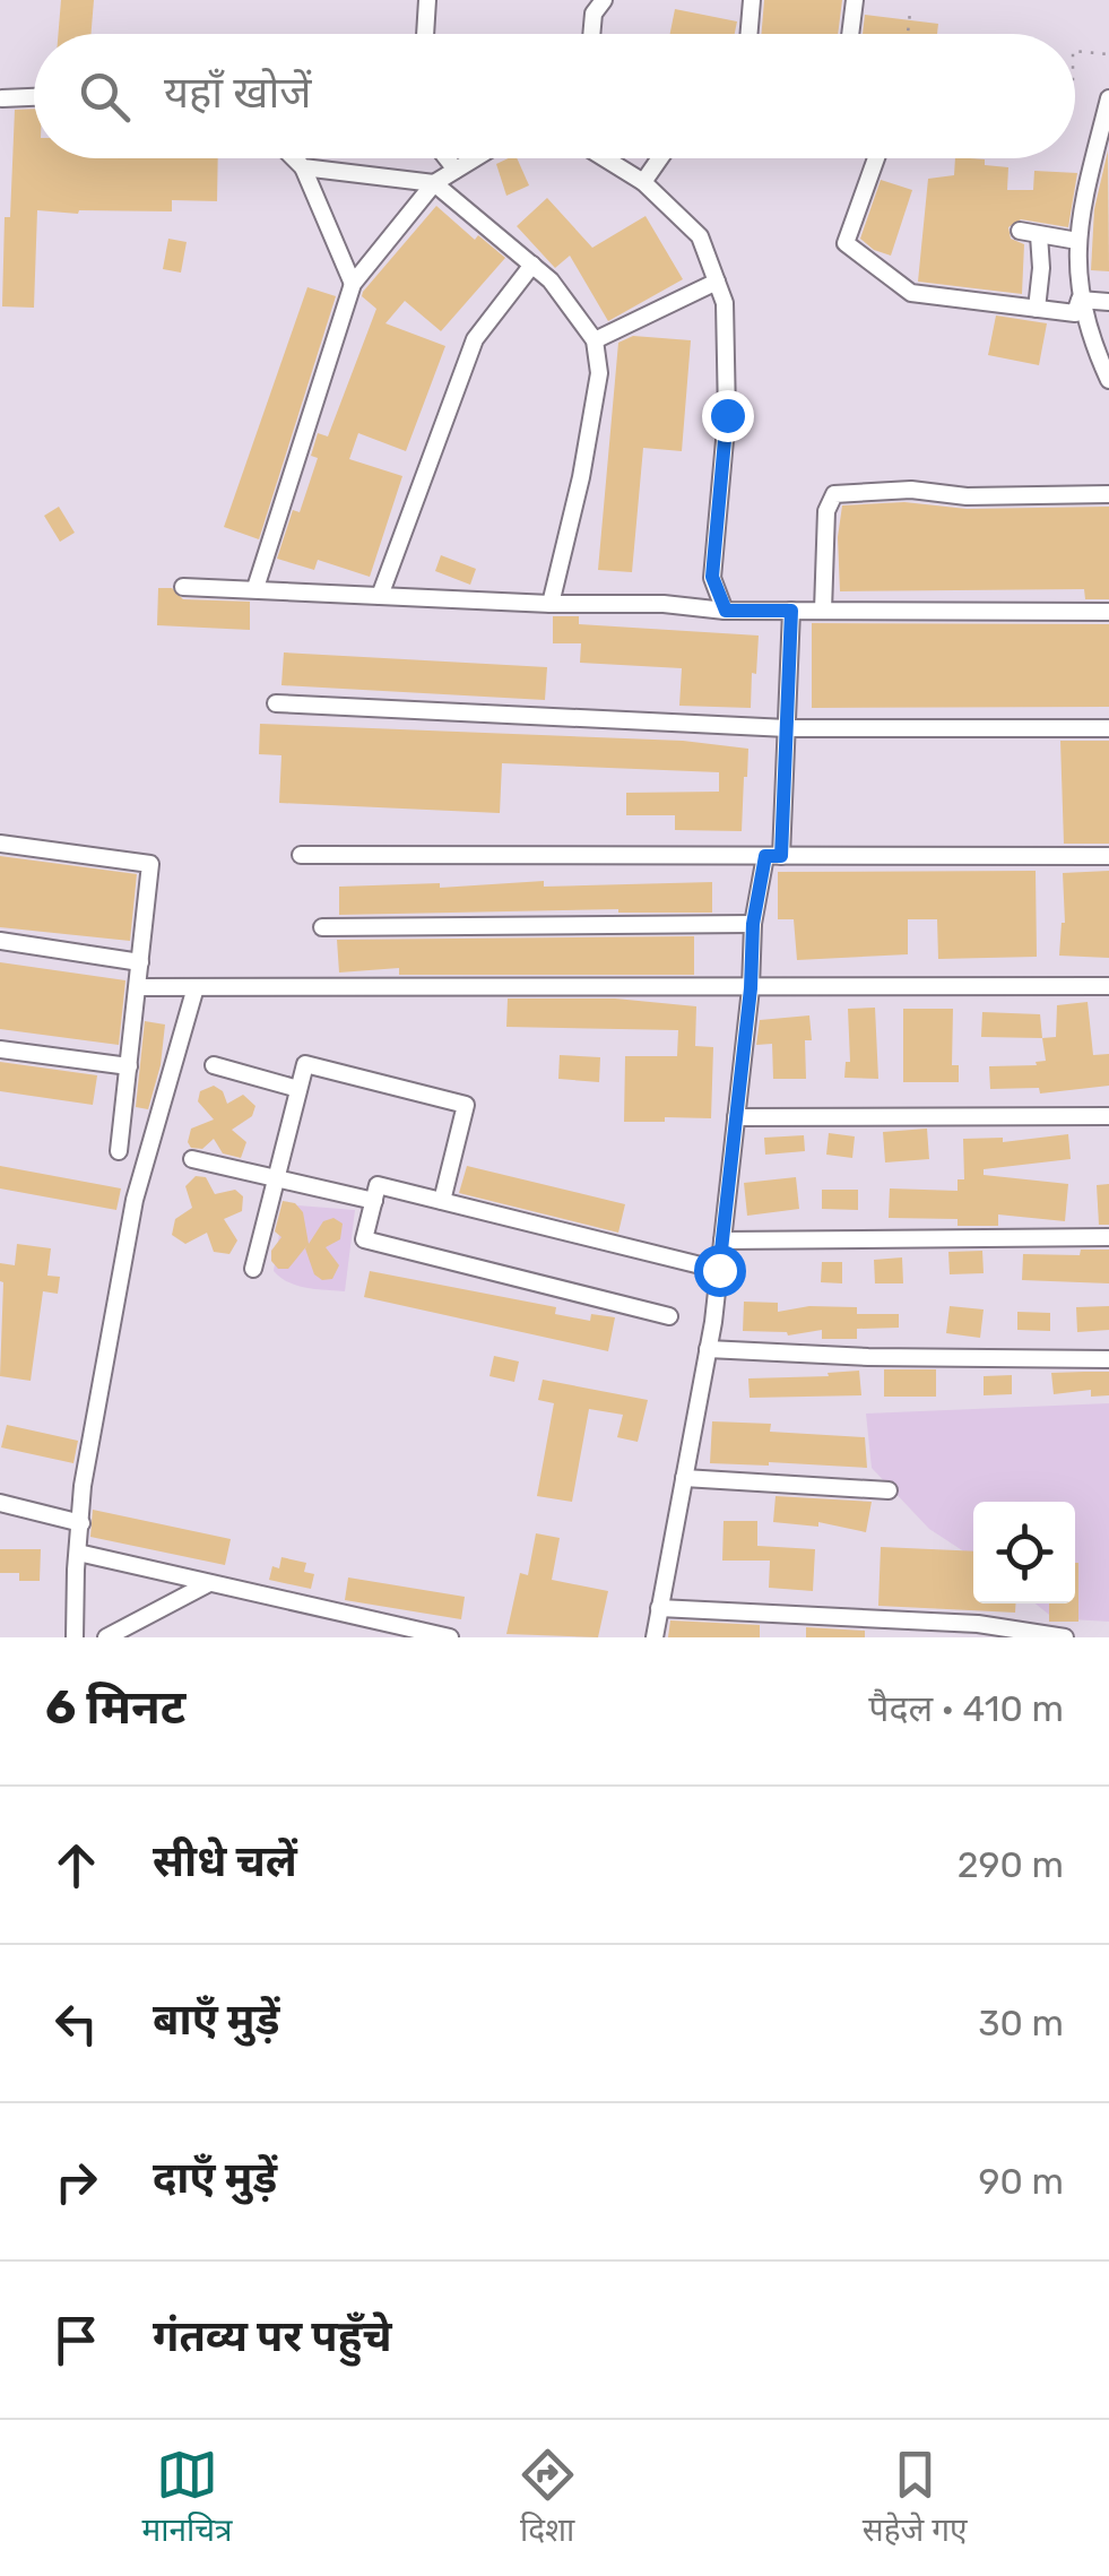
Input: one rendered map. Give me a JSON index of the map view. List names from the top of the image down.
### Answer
{
  "page": {
    "search": "यहाँ खोजें",
    "heading": ["6 मिनट", "पैदल · 410 m"],
    "list": [
      ["सीधे चलें", "290 m"],
      ["बाएँ मुड़ें", "30 m"],
      ["दाएँ मुड़ें", "90 m"],
      "गंतव्य पर पहुँचे"
    ],
    "nav": ["मानचित्र", "दिशा", "सहेजे गए"]
  }
}
